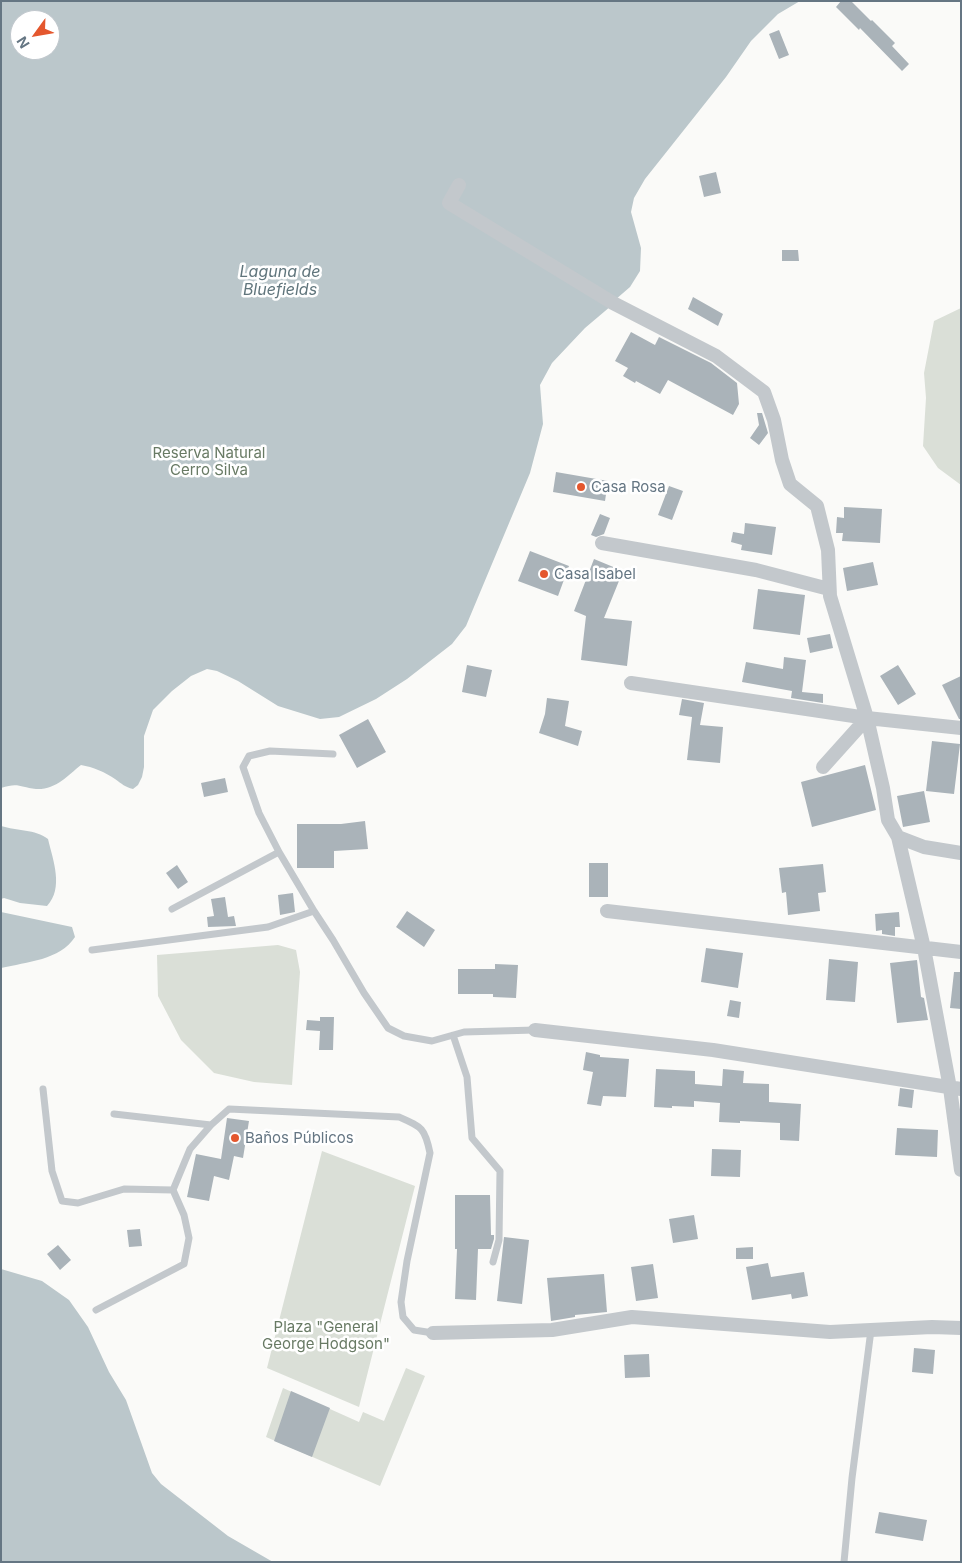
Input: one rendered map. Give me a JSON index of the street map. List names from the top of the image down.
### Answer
{
  "water": ["Laguna de Bluefields"],
  "parks": ["Reserva Natural Cerro Silva", "Plaza \"General George Hodgson\""],
  "places": ["Casa Rosa", "Casa Isabel", "Baños Públicos"],
  "north": "bottom left"
}
